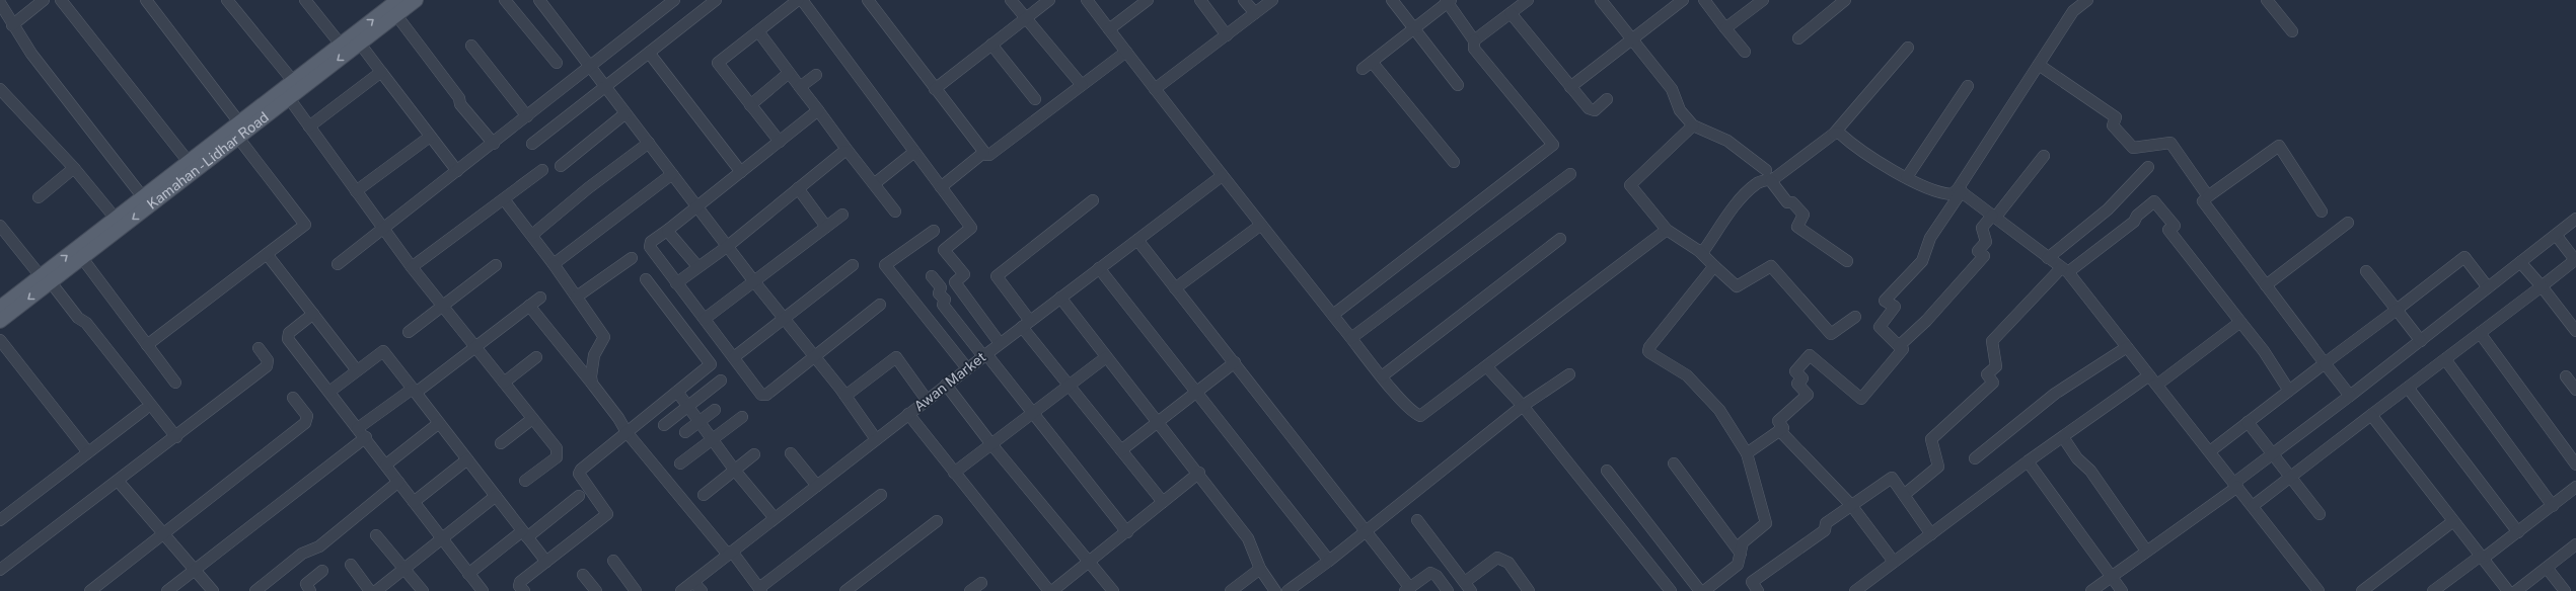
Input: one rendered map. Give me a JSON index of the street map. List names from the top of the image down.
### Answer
{
  "streets": {
    "main road": ["Kamahan - Lidhar Road"],
    "street": ["Awan Market"]
  }
}
